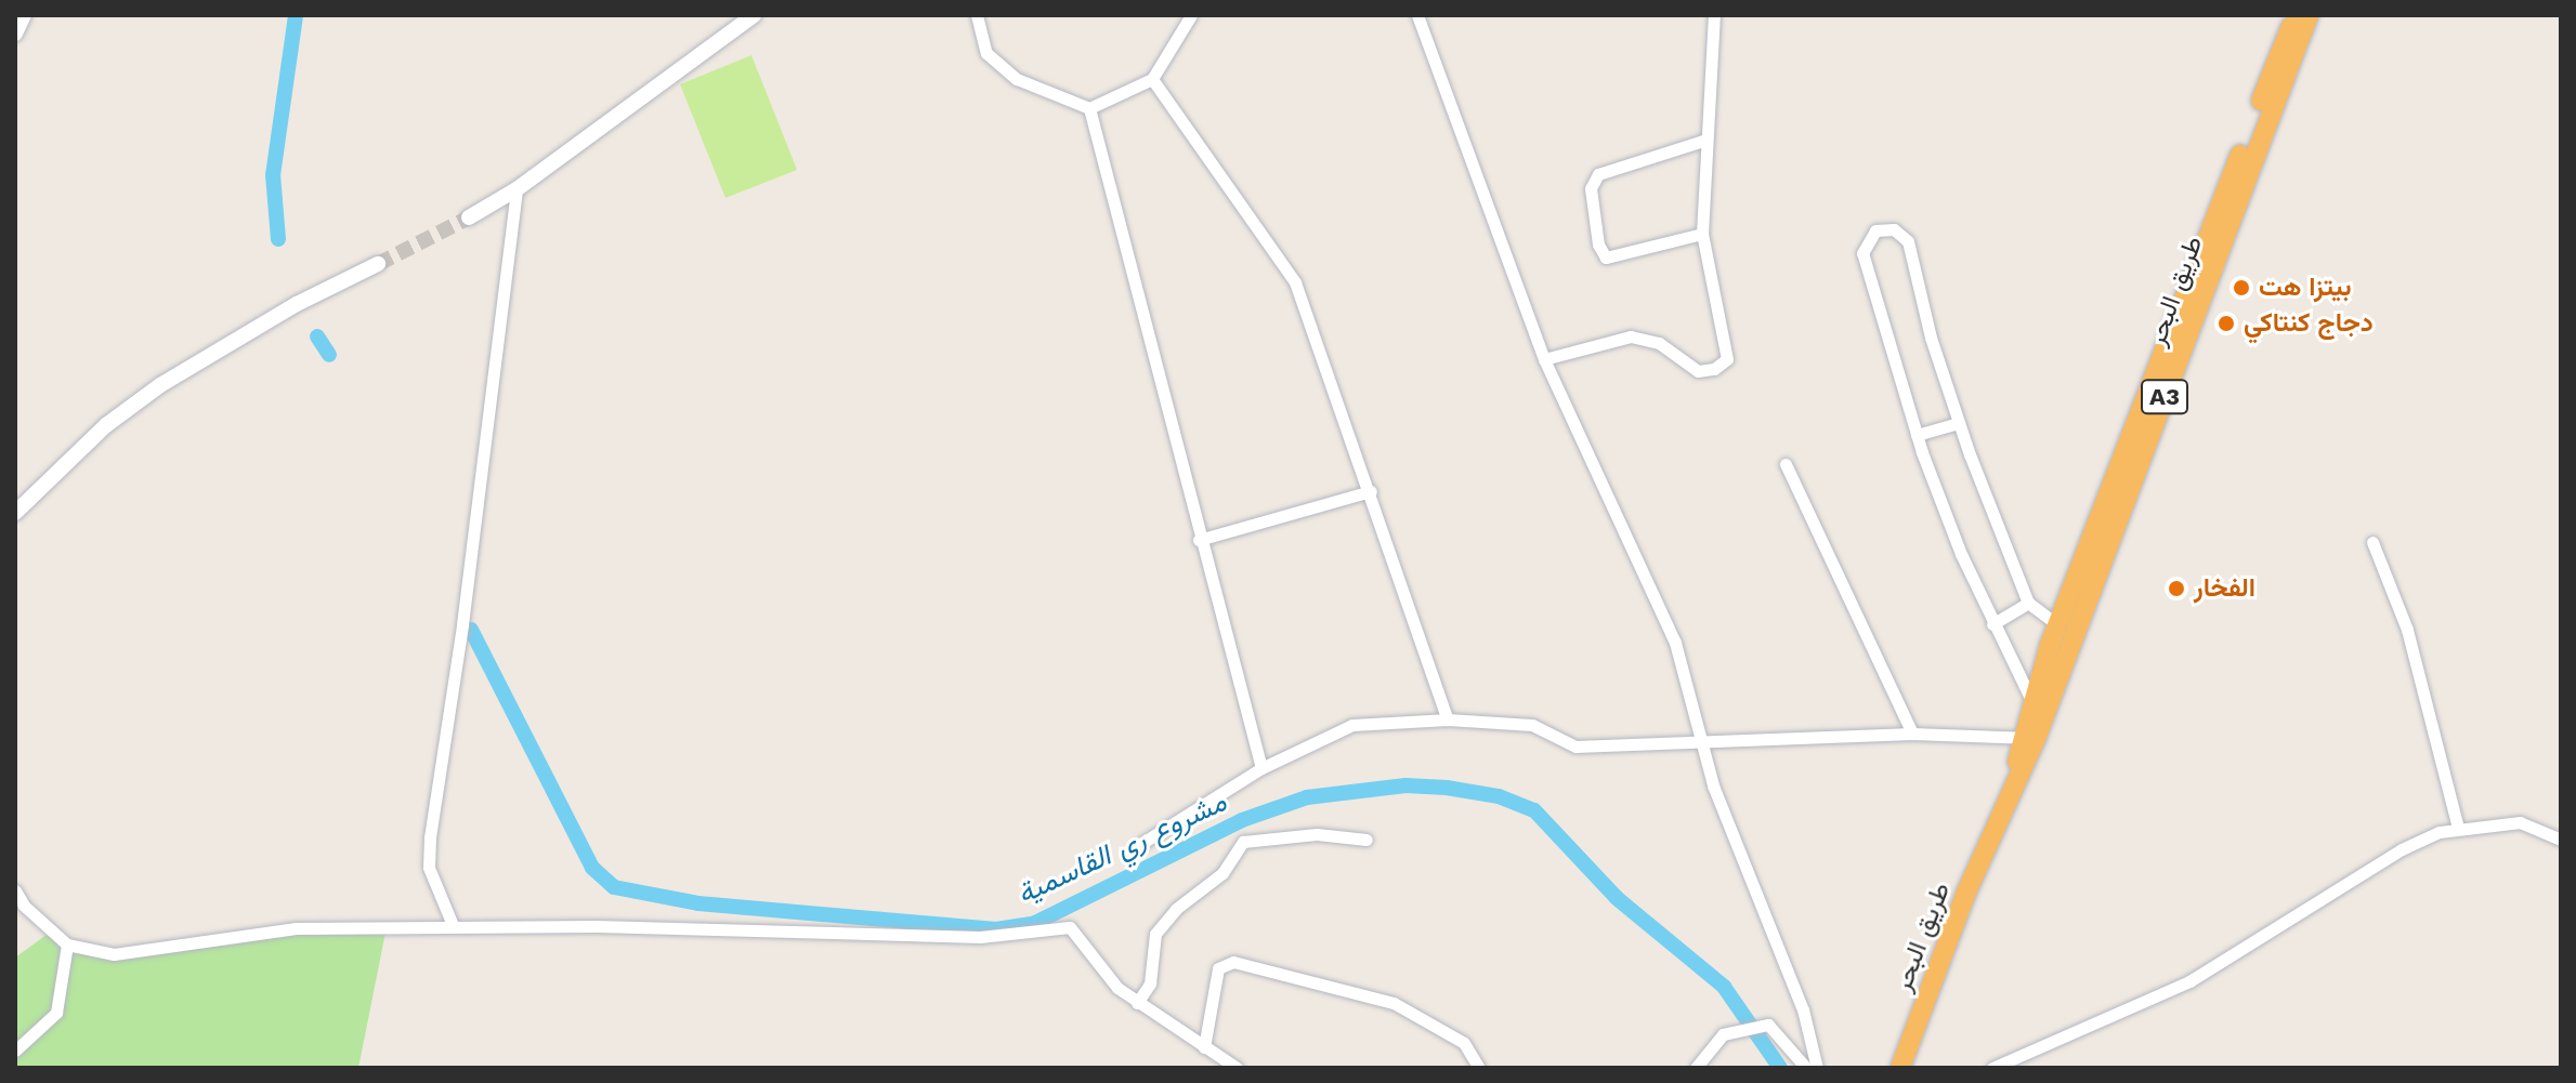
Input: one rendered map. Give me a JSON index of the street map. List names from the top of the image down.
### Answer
{
  "streets": {
    "highway": ["طريق البحر", "A3"]
  },
  "water": ["مشروع ري القاسمية"],
  "places": ["بيتزا هت", "دجاج كنتاكي", "الفخار"]
}
